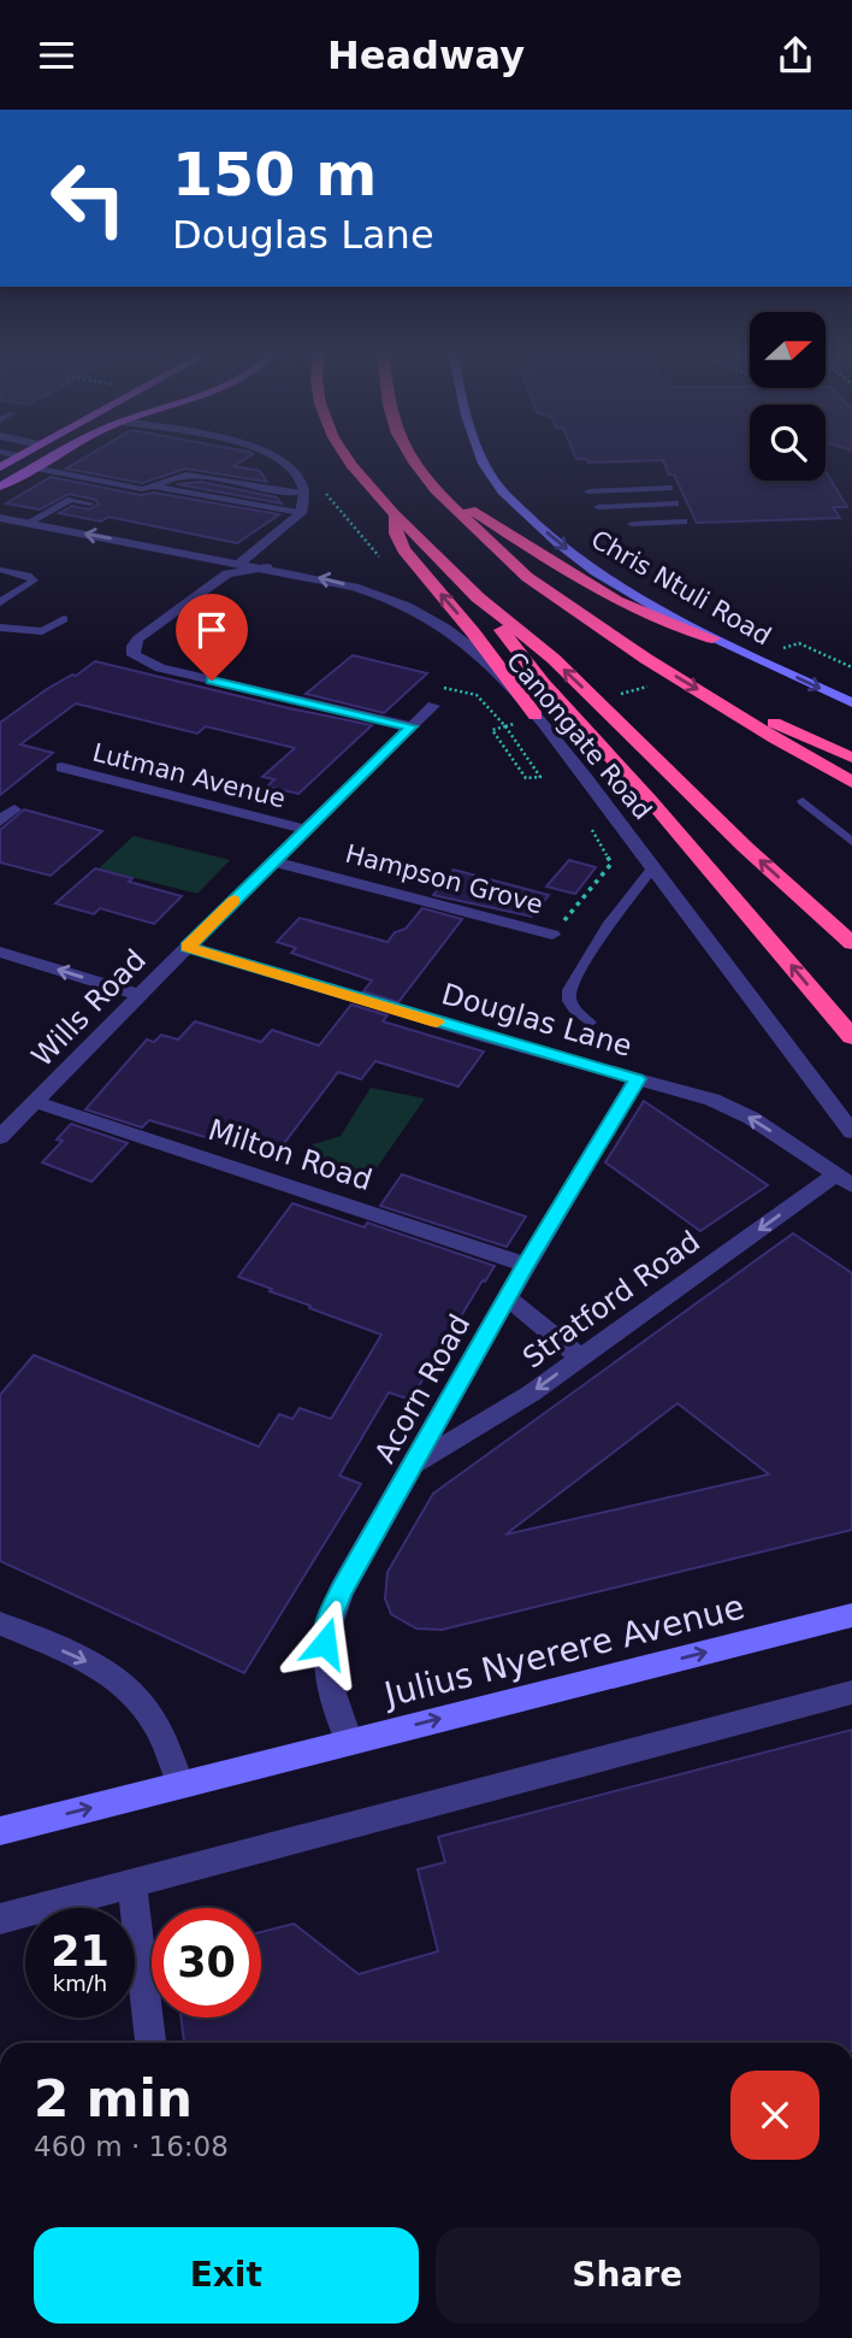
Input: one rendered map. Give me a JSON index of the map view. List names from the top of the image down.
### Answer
{
  "streets": {
    "main road": ["Chris Ntuli Road", "Julius Nyerere Avenue"],
    "street": [
      "Canongate Road",
      "Lutman Avenue",
      "Hampson Grove",
      "Wills Road",
      "Douglas Lane",
      "Milton Road",
      "Stratford Road",
      "Acorn Road"
    ]
  },
  "crossings": [
    ["Lutman Avenue", "Wills Road"],
    ["Hampson Grove", "Wills Road"],
    ["Wills Road", "Douglas Lane"],
    ["Wills Road", "Milton Road"],
    ["Douglas Lane", "Stratford Road"],
    ["Douglas Lane", "Acorn Road"],
    ["Milton Road", "Acorn Road"],
    ["Stratford Road", "Acorn Road"],
    ["Acorn Road", "Julius Nyerere Avenue"]
  ],
  "one_way": [
    "Chris Ntuli Road",
    "Canongate Road",
    "Stratford Road",
    "Julius Nyerere Avenue"
  ],
  "north": "right",
  "page": {
    "header": "Headway",
    "turn": ["150 m", "Douglas Lane"],
    "speed": "21 km/h",
    "limit": "30",
    "heading": ["2 min", "460 m · 16:08"],
    "buttons": ["Exit", "Share"]
  }
}
